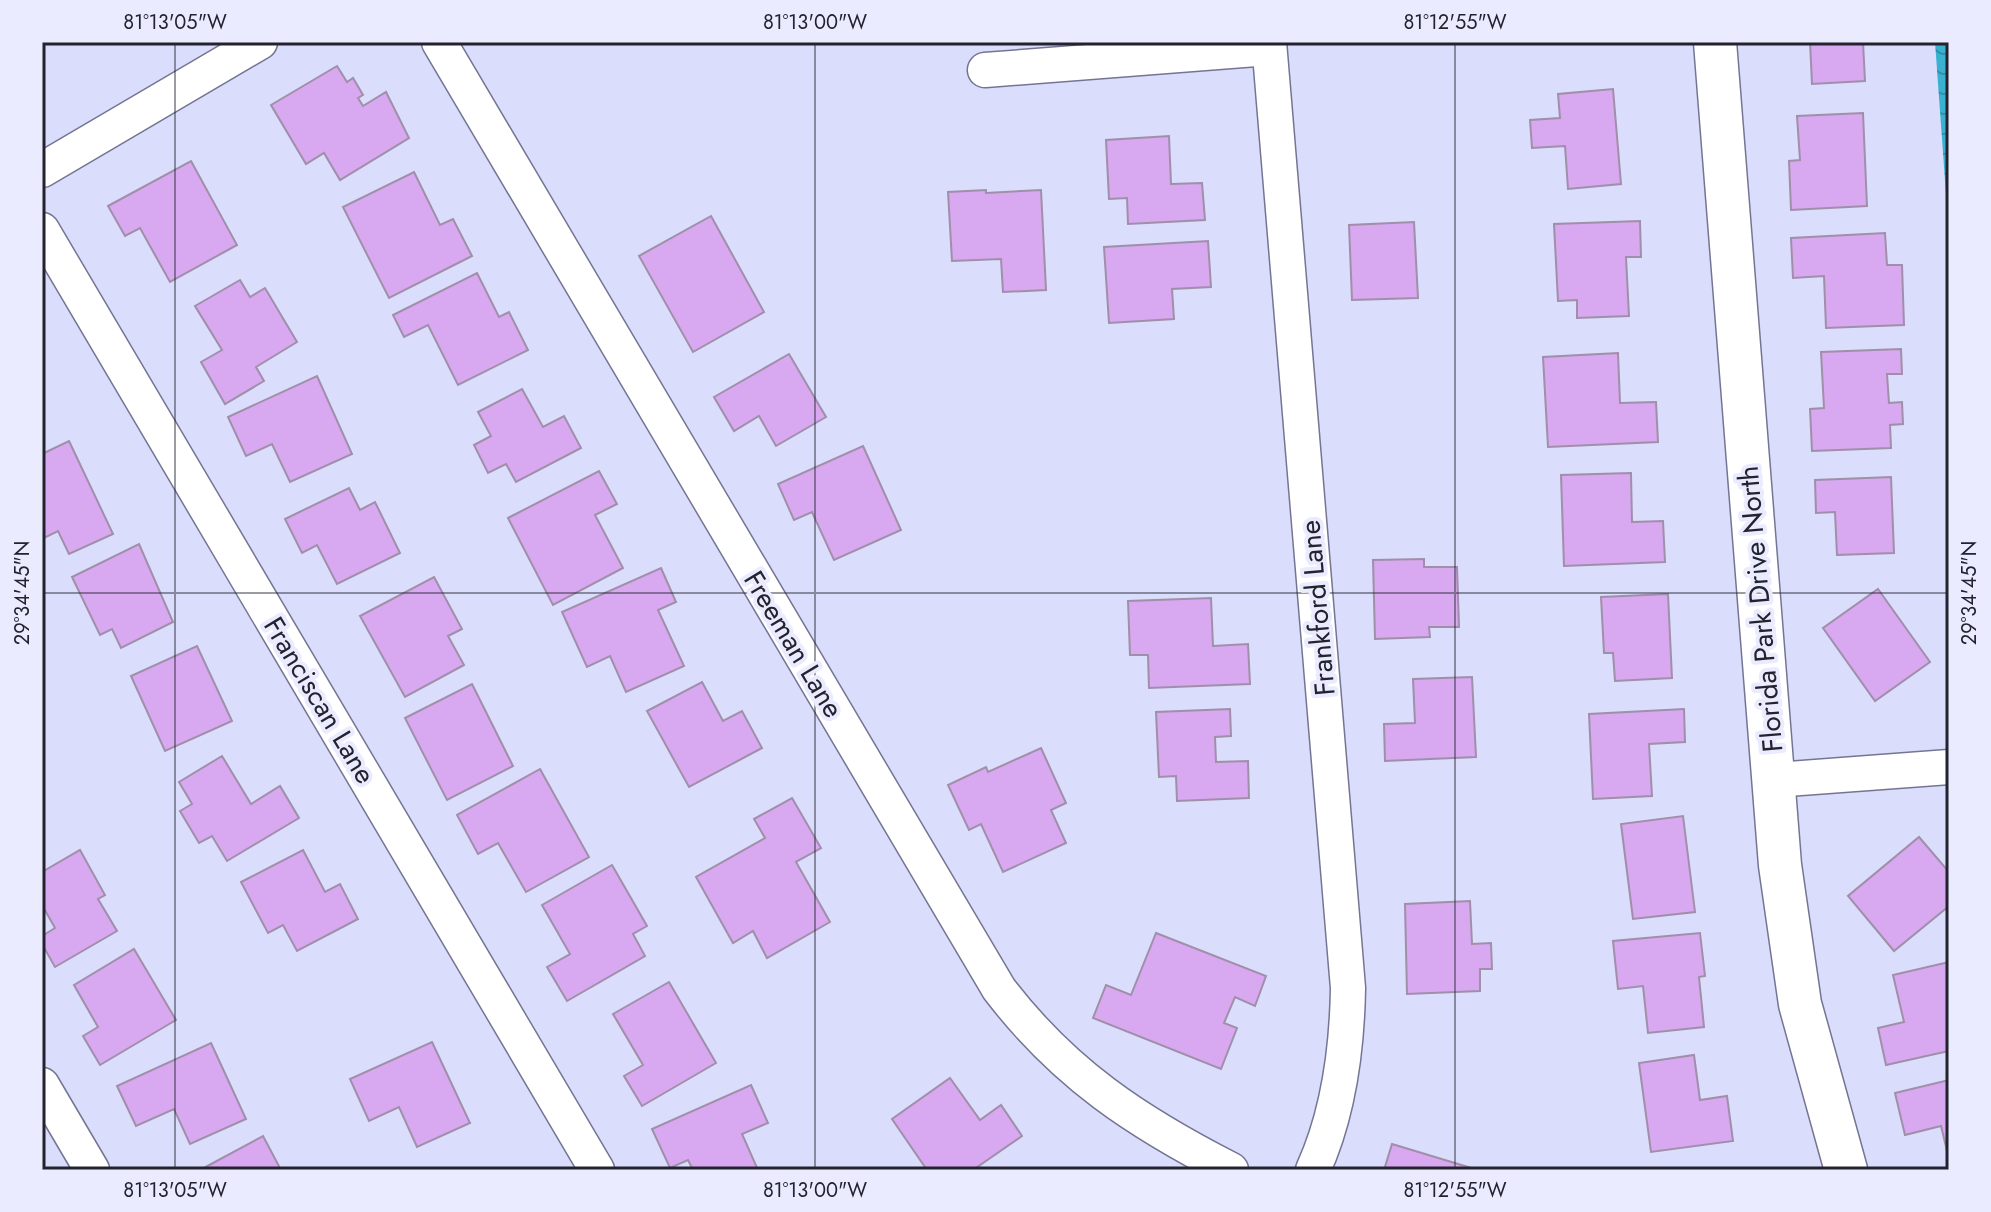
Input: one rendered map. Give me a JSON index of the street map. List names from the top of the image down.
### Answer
{
  "streets": {
    "street": [
      "Frankford Lane",
      "Florida Park Drive North",
      "Freeman Lane",
      "Franciscan Lane"
    ]
  },
  "coordinates": [
    "81°13'05\"W",
    "81°13'00\"W",
    "81°12'55\"W",
    "29°34'45\"N"
  ]
}
